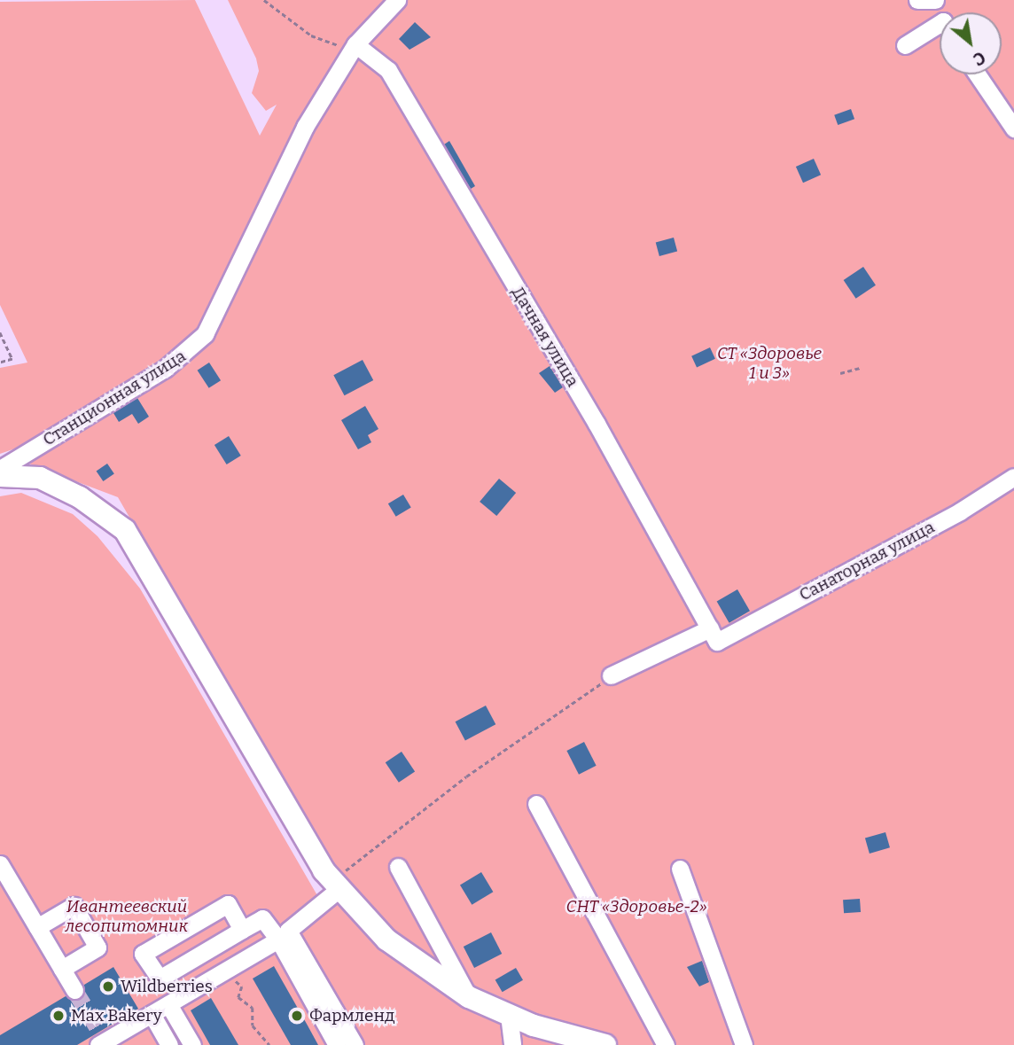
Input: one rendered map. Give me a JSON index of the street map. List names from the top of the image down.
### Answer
{
  "streets": {
    "street": ["Дачная улица", "Станционная улица", "Санаторная улица"]
  },
  "crossings": [
    ["Дачная улица", "Станционная улица"],
    ["Дачная улица", "Санаторная улица"]
  ],
  "parks": ["СТ «Здоровье 1 и 3»", "Ивантеевский лесопитомник", "СНТ «Здоровье-2»"],
  "places": ["Wildberries", "Max Bakery", "Фармленд"],
  "north": "bottom right"
}
